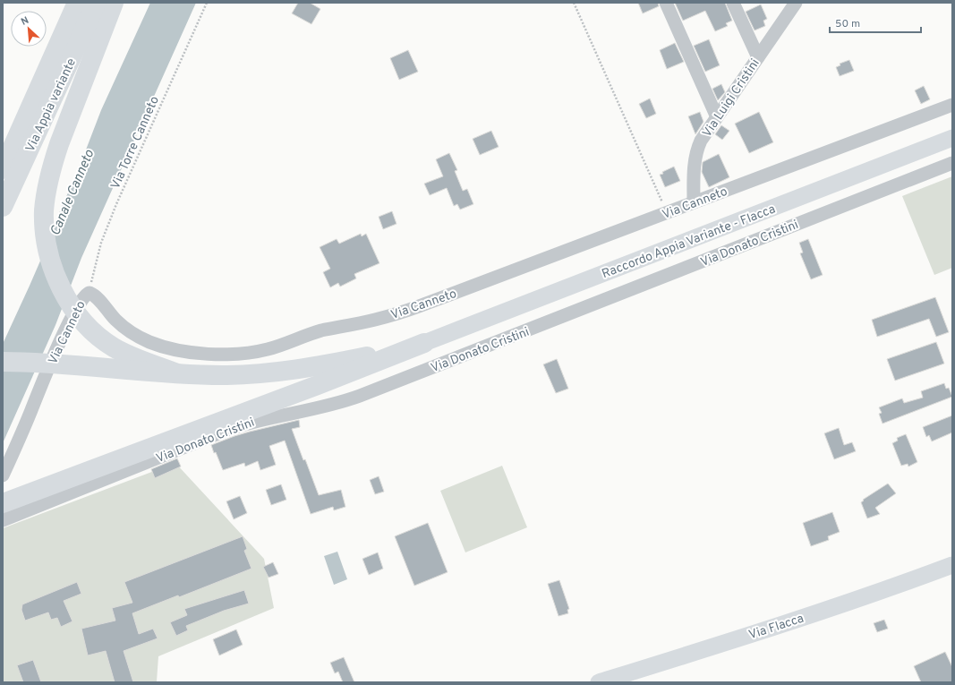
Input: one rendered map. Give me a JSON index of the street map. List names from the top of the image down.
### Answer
{
  "streets": {
    "highway": ["Via Appia variante"],
    "main road": ["Raccordo Appia Variante - Flacca", "Via Flacca"],
    "street": ["Via Luigi Cristini", "Via Canneto", "Via Donato Cristini"],
    "path": ["Via Torre Canneto"]
  },
  "crossings": [
    ["Via Luigi Cristini", "Via Canneto"],
    ["Via Torre Canneto", "Via Canneto"]
  ],
  "water": ["Canale Canneto"],
  "scale_bar": "50 m",
  "north": "top left"
}
